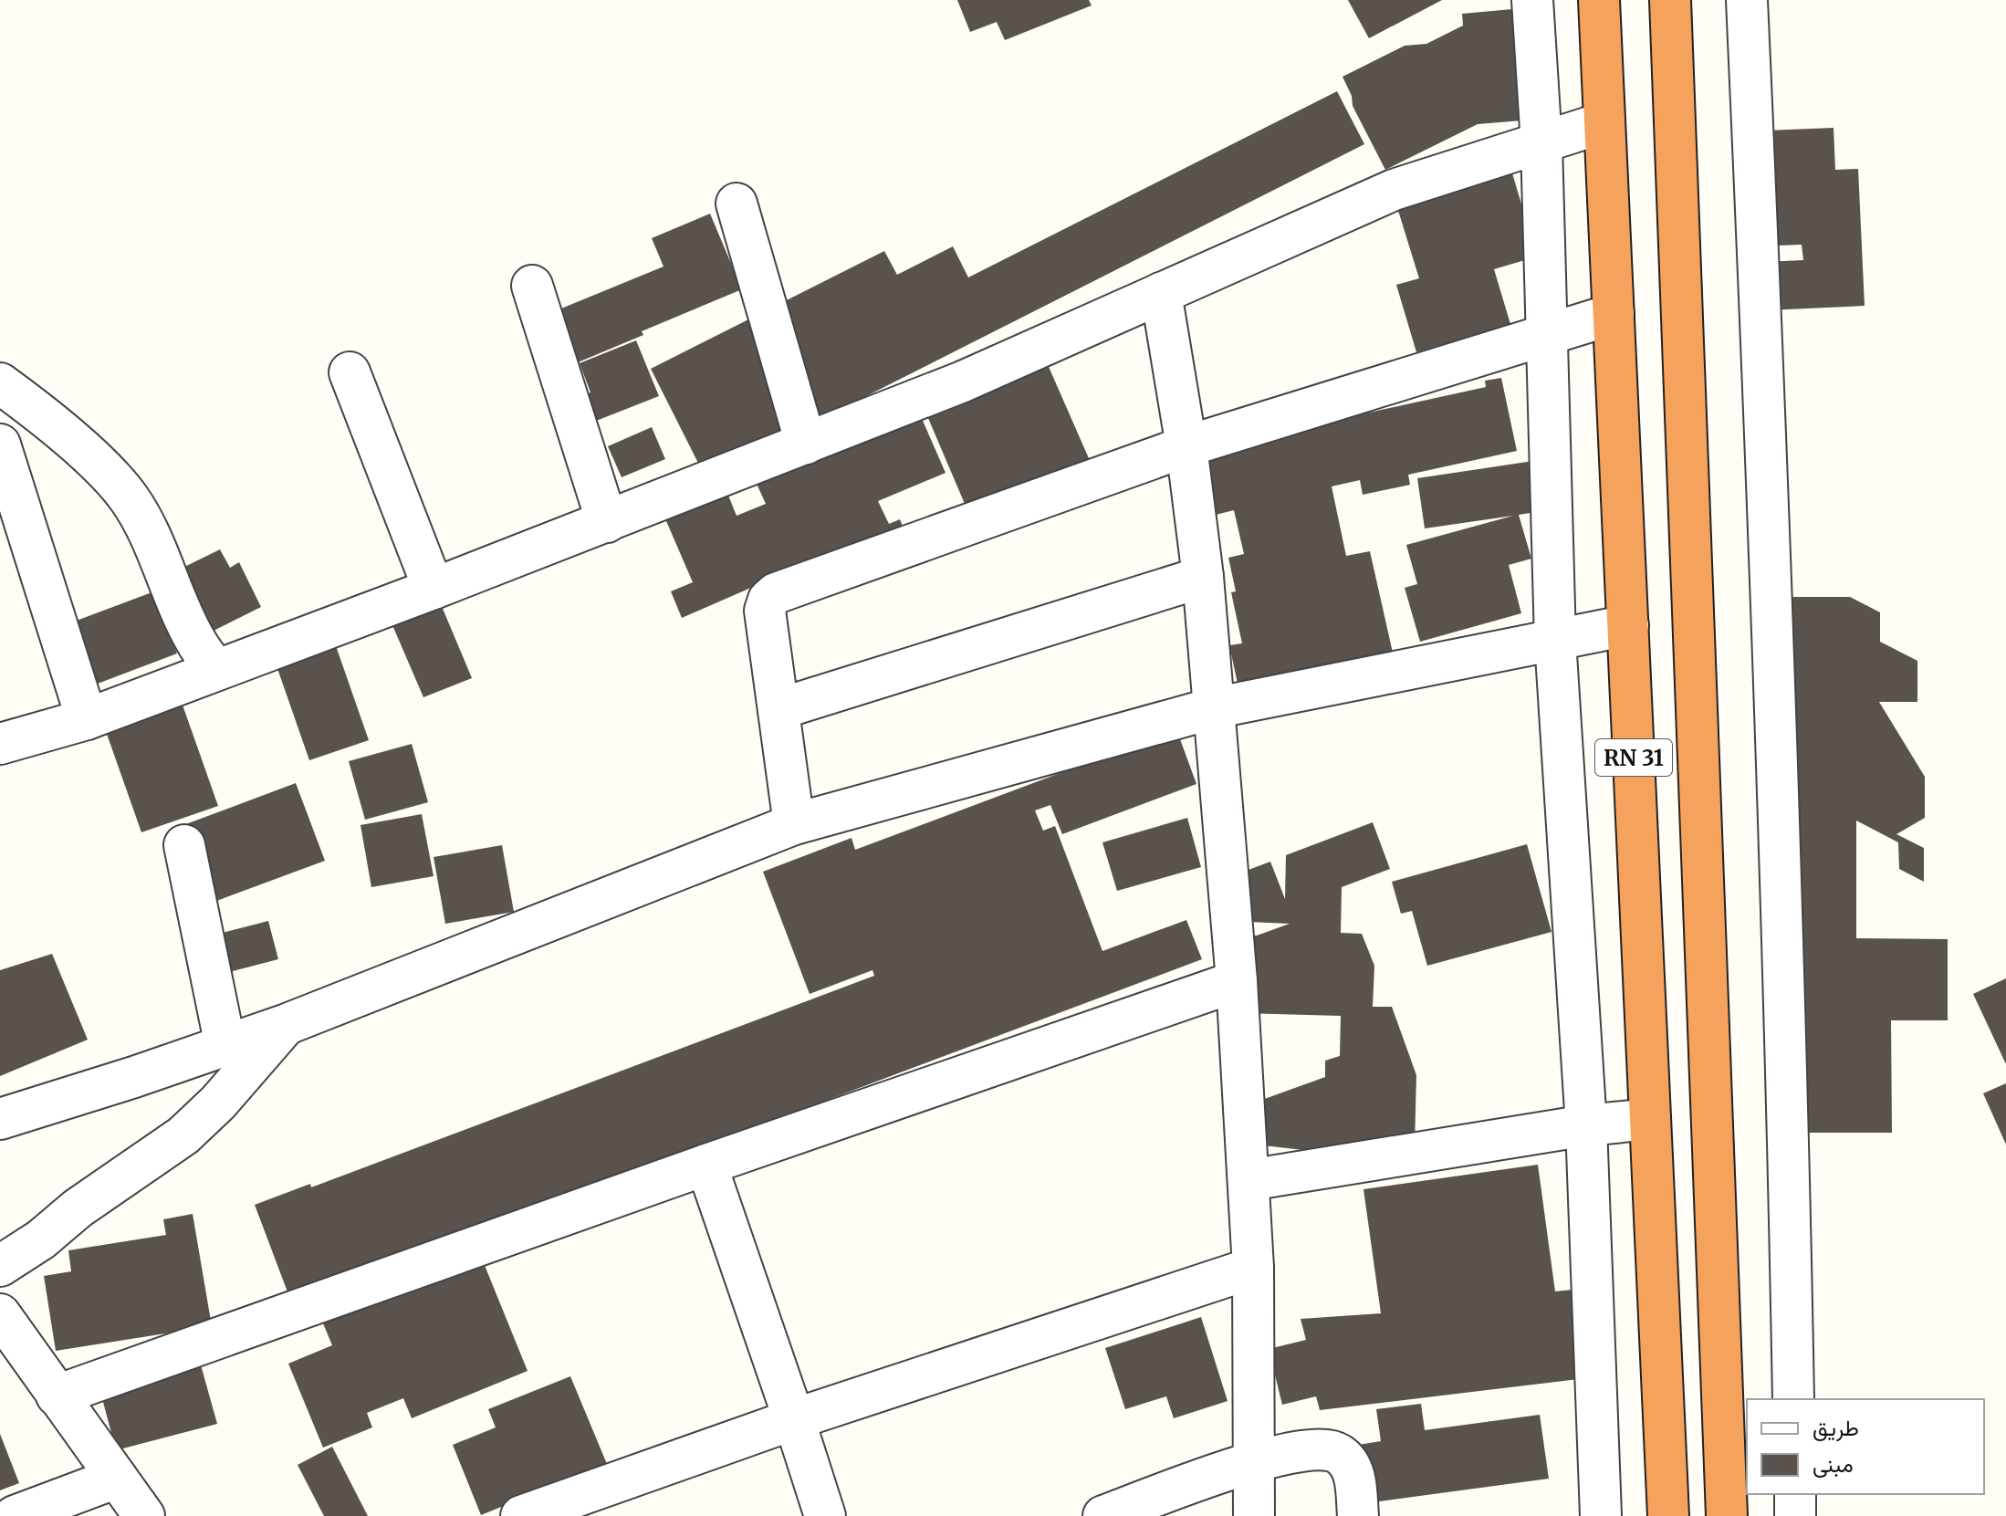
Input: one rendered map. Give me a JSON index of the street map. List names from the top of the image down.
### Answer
{
  "streets": {
    "highway": ["RN 31"]
  },
  "legend": ["طريق", "مبنى"]
}
